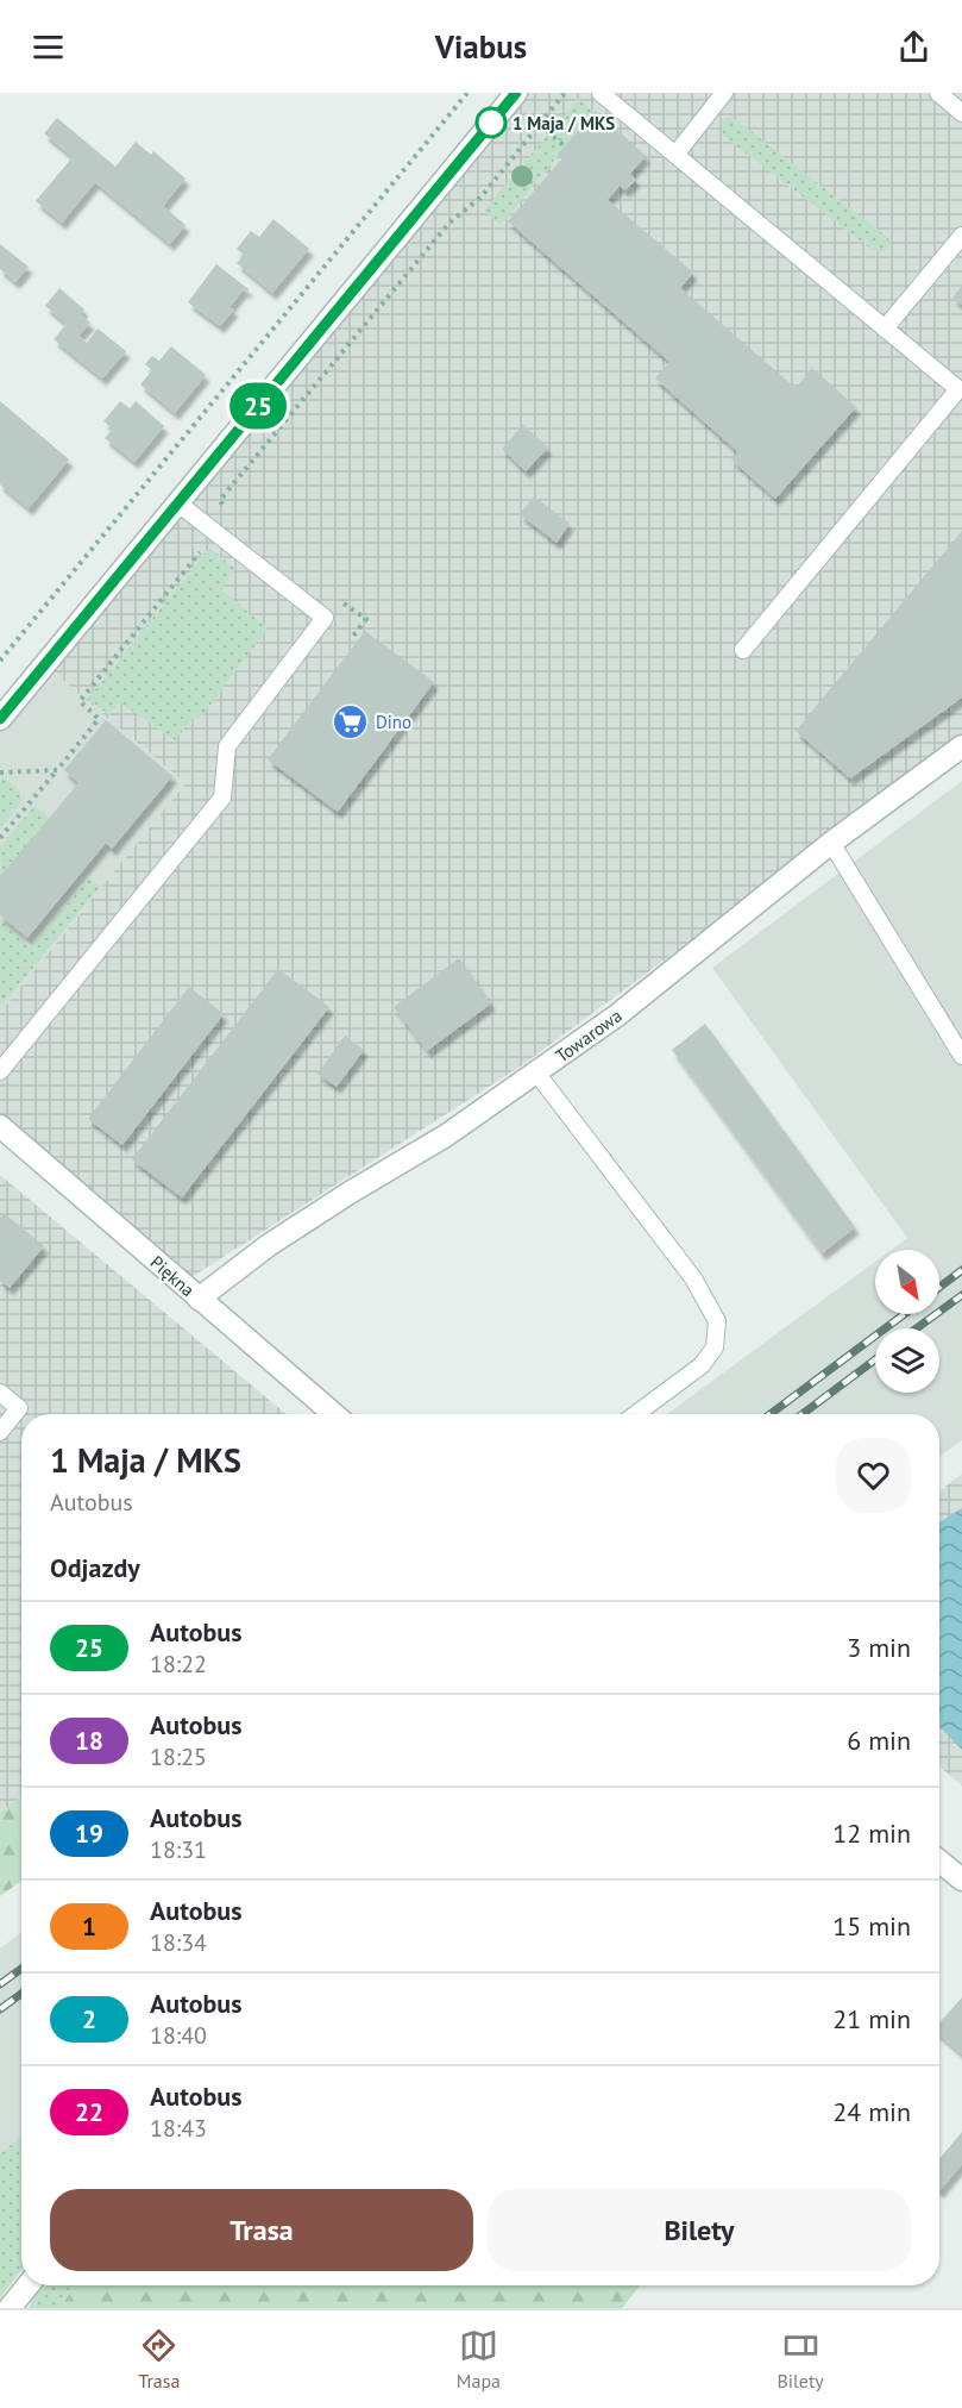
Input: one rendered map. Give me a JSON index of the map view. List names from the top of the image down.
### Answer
{
  "streets": {
    "street": ["Towarowa", "Piękna"]
  },
  "crossings": [
    ["Towarowa", "Piękna"]
  ],
  "places": {
    "other": ["1 Maja / MKS"],
    "supermarket": ["Dino"]
  },
  "lines": ["bus line 25"],
  "north": "bottom right",
  "page": {
    "header": "Viabus",
    "on_map": "25",
    "heading": [
      ["1 Maja / MKS", "Autobus"],
      "Odjazdy"
    ],
    "list": [
      {
        "mark": "25",
        "name": "Autobus",
        "note": "18:22",
        "value": "3 min"
      },
      {
        "mark": "18",
        "name": "Autobus",
        "note": "18:25",
        "value": "6 min"
      },
      {
        "mark": "19",
        "name": "Autobus",
        "note": "18:31",
        "value": "12 min"
      },
      {
        "mark": "1",
        "name": "Autobus",
        "note": "18:34",
        "value": "15 min"
      },
      {
        "mark": "2",
        "name": "Autobus",
        "note": "18:40",
        "value": "21 min"
      },
      {
        "mark": "22",
        "name": "Autobus",
        "note": "18:43",
        "value": "24 min"
      }
    ],
    "buttons": ["Trasa", "Bilety"],
    "tabs": ["Trasa", "Mapa", "Bilety"]
  }
}
